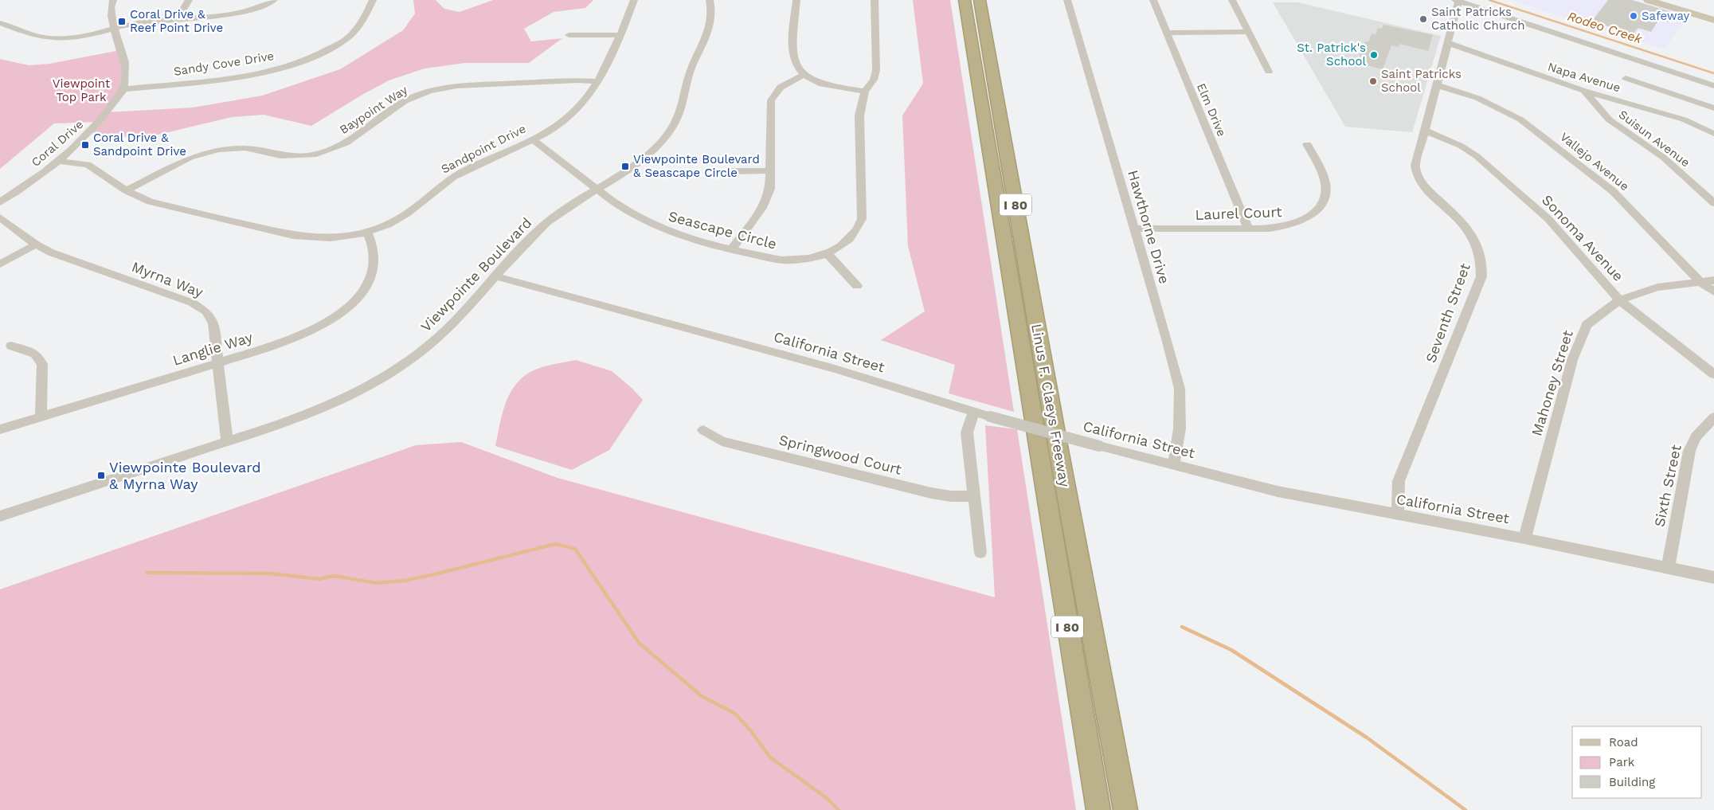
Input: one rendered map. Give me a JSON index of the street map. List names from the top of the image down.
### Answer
{
  "streets": {
    "highway": ["I 80", "Linus F. Claeys Freeway"],
    "street": [
      "Sandy Cove Drive",
      "Napa Avenue",
      "Baypoint Way",
      "Elm Drive",
      "Suisun Avenue",
      "Coral Drive",
      "Sandpoint Drive",
      "Vallejo Avenue",
      "Laurel Court",
      "Hawthorne Drive",
      "Seascape Circle",
      "Sonoma Avenue",
      "Viewpointe Boulevard",
      "Myrna Way",
      "Seventh Street",
      "Langlie Way",
      "California Street",
      "Mahoney Street",
      "Springwood Court",
      "Sixth Street"
    ]
  },
  "crossings": [
    ["Sandy Cove Drive", "Coral Drive"],
    ["Napa Avenue", "Suisun Avenue"],
    ["Napa Avenue", "Seventh Street"],
    ["Baypoint Way", "Sandpoint Drive"],
    ["Elm Drive", "Laurel Court"],
    ["Coral Drive", "Sandpoint Drive"],
    ["Sandpoint Drive", "Seascape Circle"],
    ["Sandpoint Drive", "Langlie Way"],
    ["Vallejo Avenue", "Seventh Street"],
    ["Vallejo Avenue", "Mahoney Street"],
    ["Laurel Court", "Hawthorne Drive"],
    ["Hawthorne Drive", "California Street"],
    ["Seascape Circle", "Viewpointe Boulevard"],
    ["Sonoma Avenue", "Seventh Street"],
    ["Sonoma Avenue", "Mahoney Street"],
    ["Viewpointe Boulevard", "Myrna Way"],
    ["Viewpointe Boulevard", "California Street"],
    ["Myrna Way", "Langlie Way"],
    ["Seventh Street", "California Street"],
    ["California Street", "Mahoney Street"],
    ["California Street", "Sixth Street"]
  ],
  "water": ["Rodeo Creek"],
  "parks": ["Viewpoint Top Park"],
  "places": {
    "other": [
      "Safeway",
      "Saint Patricks Catholic Church",
      "St. Patrick's School",
      "Saint Patricks School"
    ],
    "transit": [
      "Coral Drive & Reef Point Drive",
      "Coral Drive & Sandpoint Drive",
      "Viewpointe Boulevard & Seascape Circle",
      "Viewpointe Boulevard & Myrna Way"
    ]
  },
  "legend": ["Road", "Park", "Building"]
}
